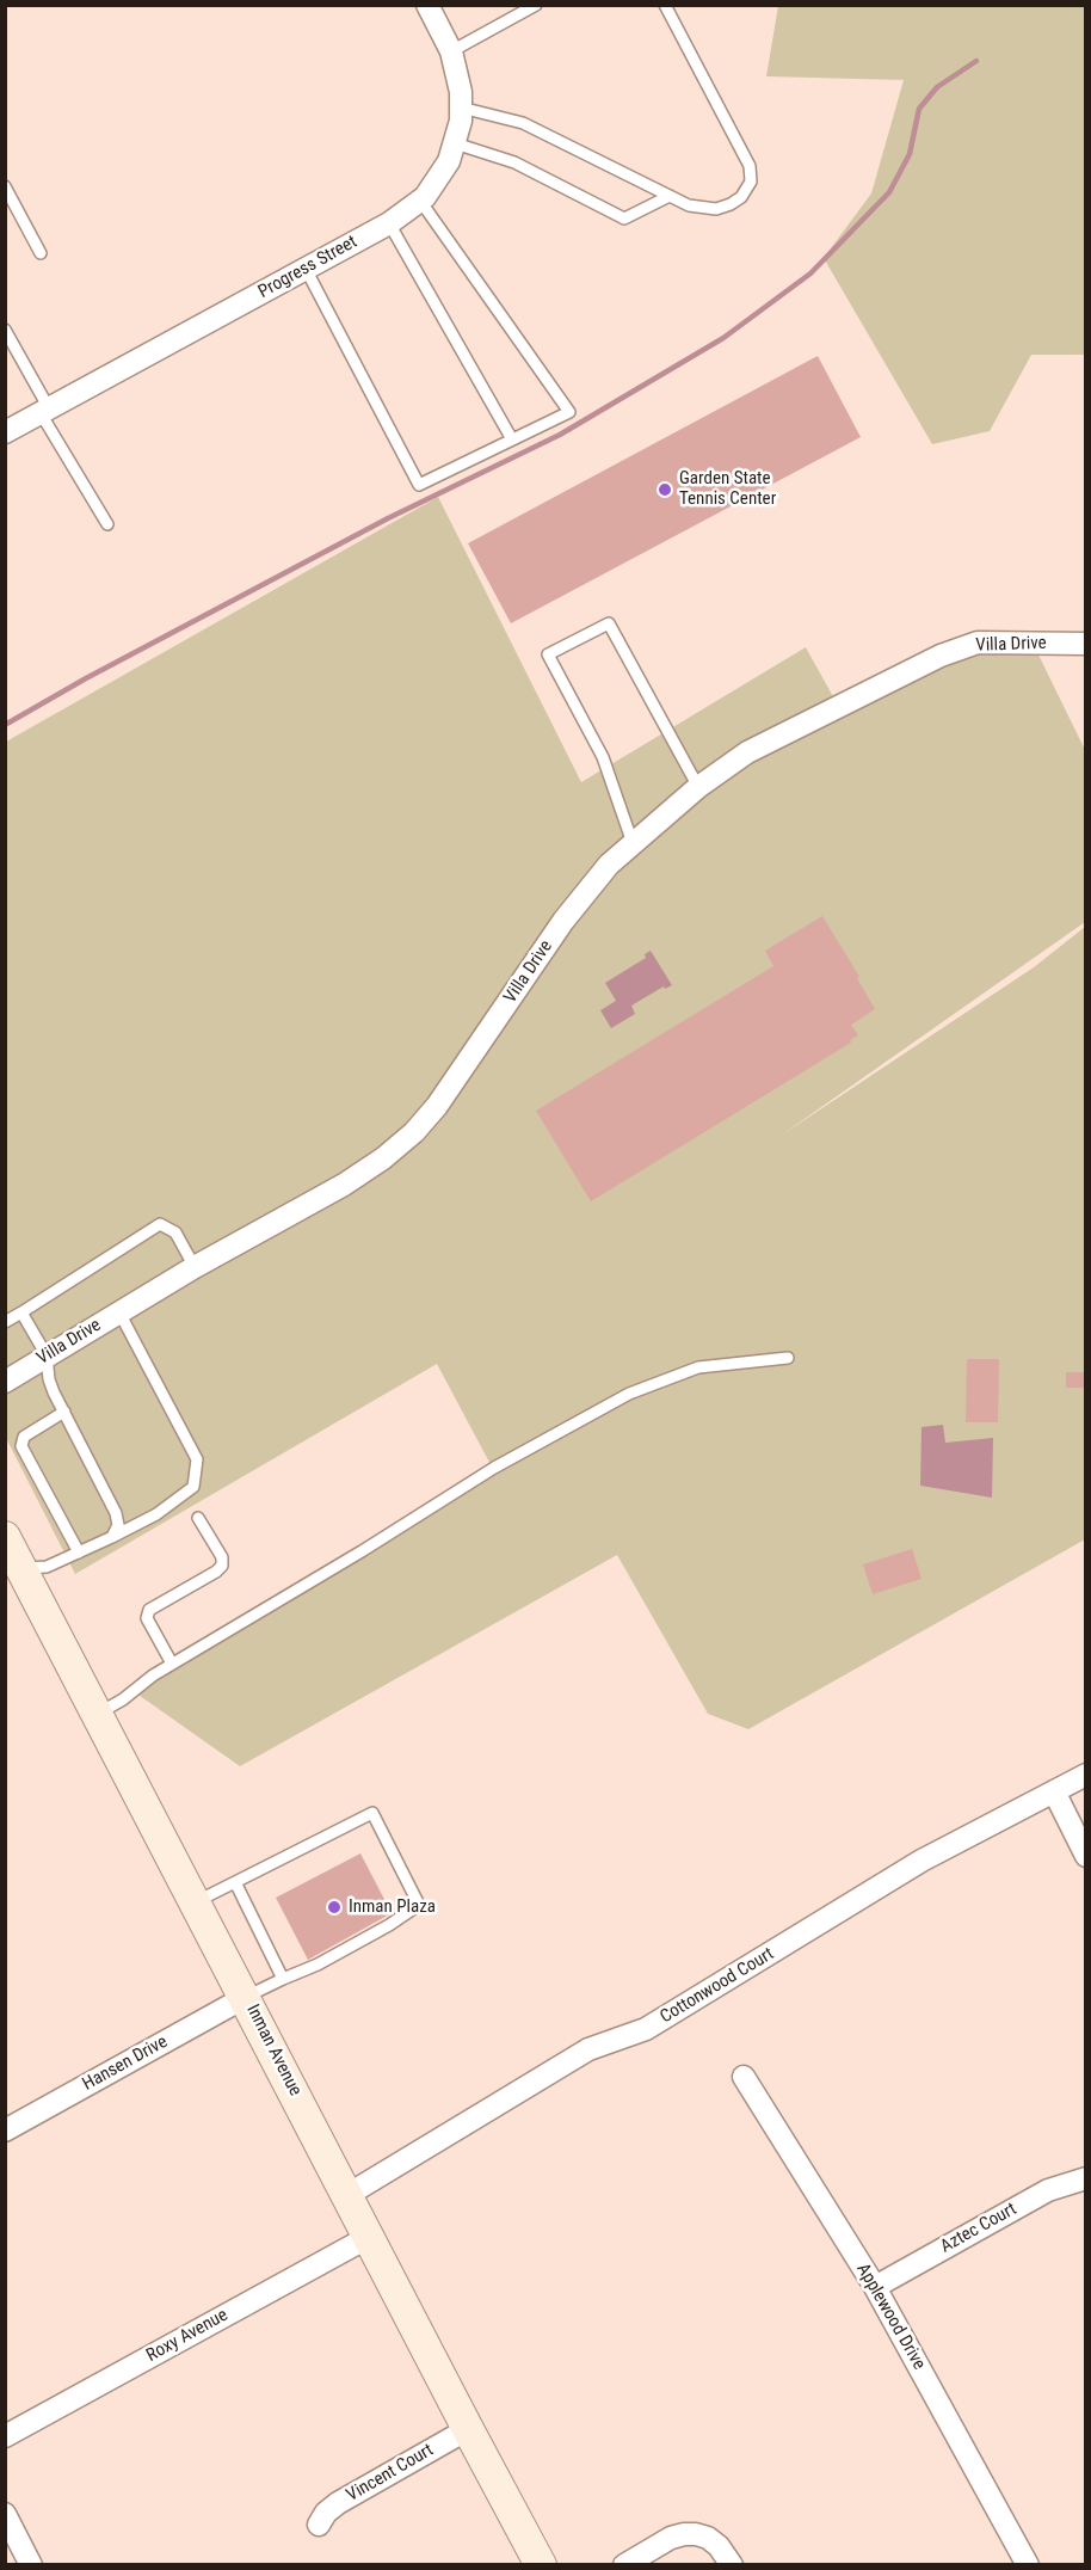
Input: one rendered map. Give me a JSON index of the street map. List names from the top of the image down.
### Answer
{
  "streets": {
    "main road": ["Inman Avenue"],
    "street": [
      "Progress Street",
      "Villa Drive",
      "Cottonwood Court",
      "Hansen Drive",
      "Aztec Court",
      "Applewood Drive",
      "Roxy Avenue",
      "Vincent Court"
    ]
  },
  "crossings": [
    ["Cottonwood Court", "Inman Avenue"],
    ["Inman Avenue", "Hansen Drive"],
    ["Inman Avenue", "Roxy Avenue"],
    ["Inman Avenue", "Vincent Court"],
    ["Aztec Court", "Applewood Drive"]
  ],
  "places": ["Garden State Tennis Center", "Inman Plaza"]
}
